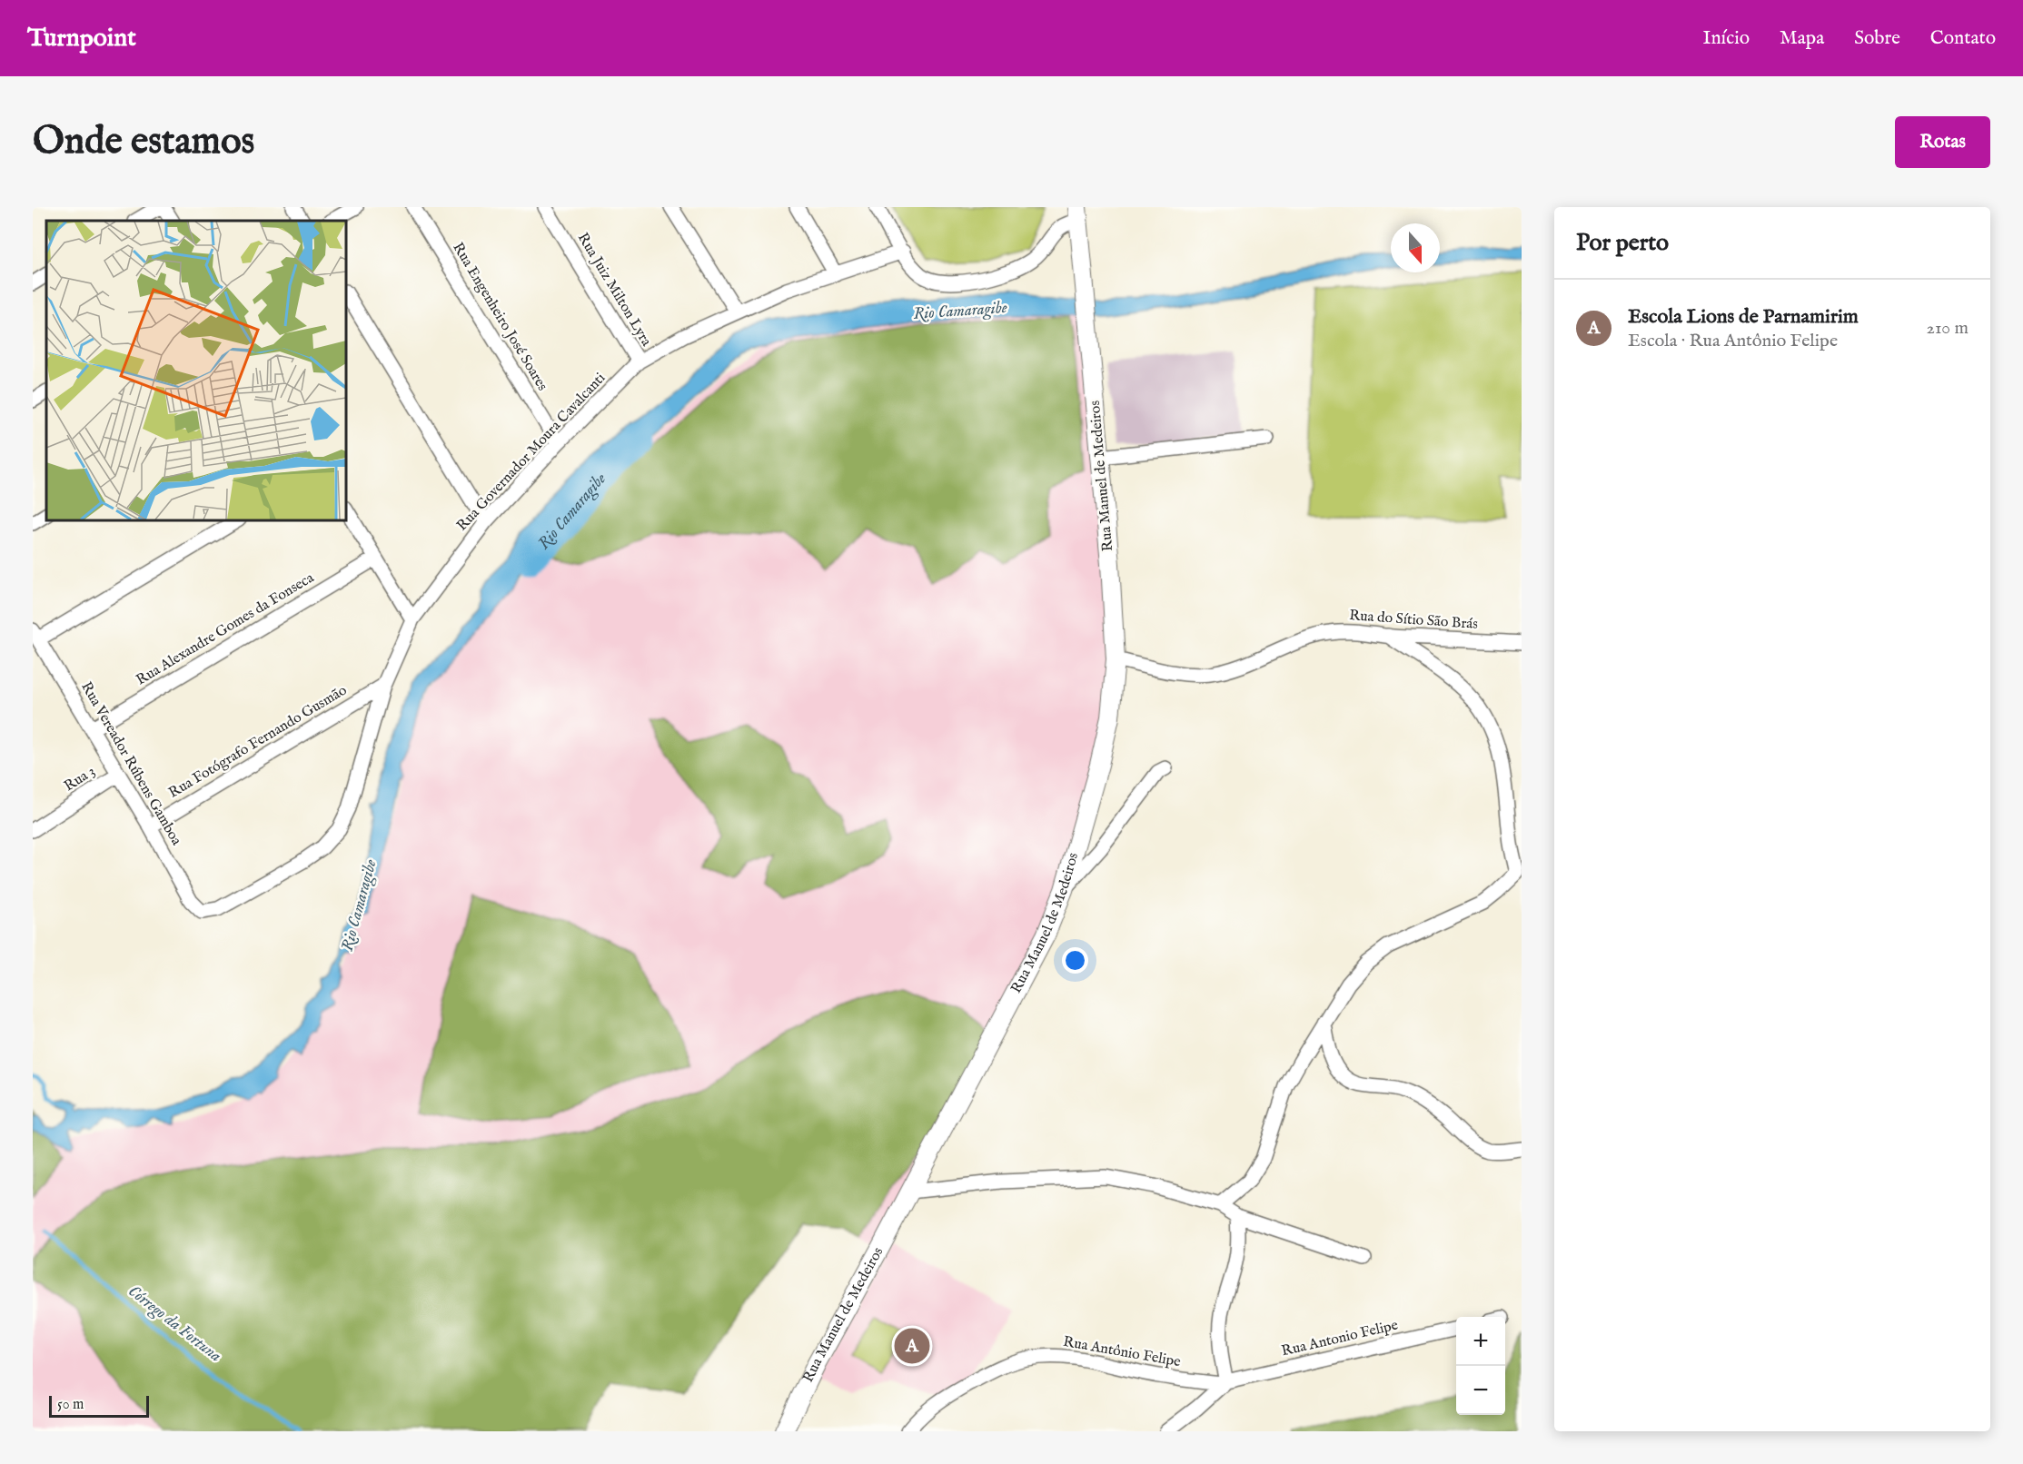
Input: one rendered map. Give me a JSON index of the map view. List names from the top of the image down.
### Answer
{
  "streets": {
    "main road": ["Rua Manuel de Medeiros"],
    "street": [
      "Rua Juiz Milton Lyra",
      "Rua Engenheiro José Soares",
      "Rua Governador Moura Cavalcanti",
      "Rua do Sítio São Brás",
      "Rua Alexandre Gomes da Fonseca",
      "Rua Fotógrafo Fernando Gusmão",
      "Rua Vereador Rúbens Gamboa",
      "Rua 3",
      "Rua Antonio Felipe",
      "Rua Antônio Felipe"
    ]
  },
  "crossings": [
    ["Rua Juiz Milton Lyra", "Rua Governador Moura Cavalcanti"],
    ["Rua Engenheiro José Soares", "Rua Governador Moura Cavalcanti"],
    ["Rua Governador Moura Cavalcanti", "Rua Fotógrafo Fernando Gusmão"],
    ["Rua Governador Moura Cavalcanti", "Rua Vereador Rúbens Gamboa"],
    ["Rua Manuel de Medeiros", "Rua do Sítio São Brás"],
    ["Rua Alexandre Gomes da Fonseca", "Rua Vereador Rúbens Gamboa"],
    ["Rua Fotógrafo Fernando Gusmão", "Rua Vereador Rúbens Gamboa"],
    ["Rua Vereador Rúbens Gamboa", "Rua 3"],
    ["Rua Antonio Felipe", "Rua Antônio Felipe"]
  ],
  "water": ["Rio Camaragibe", "Córrego da Fortuna"],
  "scale_bar": "50 m",
  "north": "bottom",
  "page": {
    "header": "Turnpoint",
    "nav": [
      "Início",
      "Mapa",
      "Sobre",
      "Contato"
    ],
    "buttons": "Rotas",
    "title": "Onde estamos",
    "heading": "Por perto",
    "list": [
      {
        "mark": "A",
        "name": "Escola Lions de Parnamirim",
        "note": "Escola · Rua Antônio Felipe",
        "value": "210 m"
      }
    ],
    "map_buttons": ["+", "−"],
    "pins": "A",
    "scale": "50 m"
  }
}
